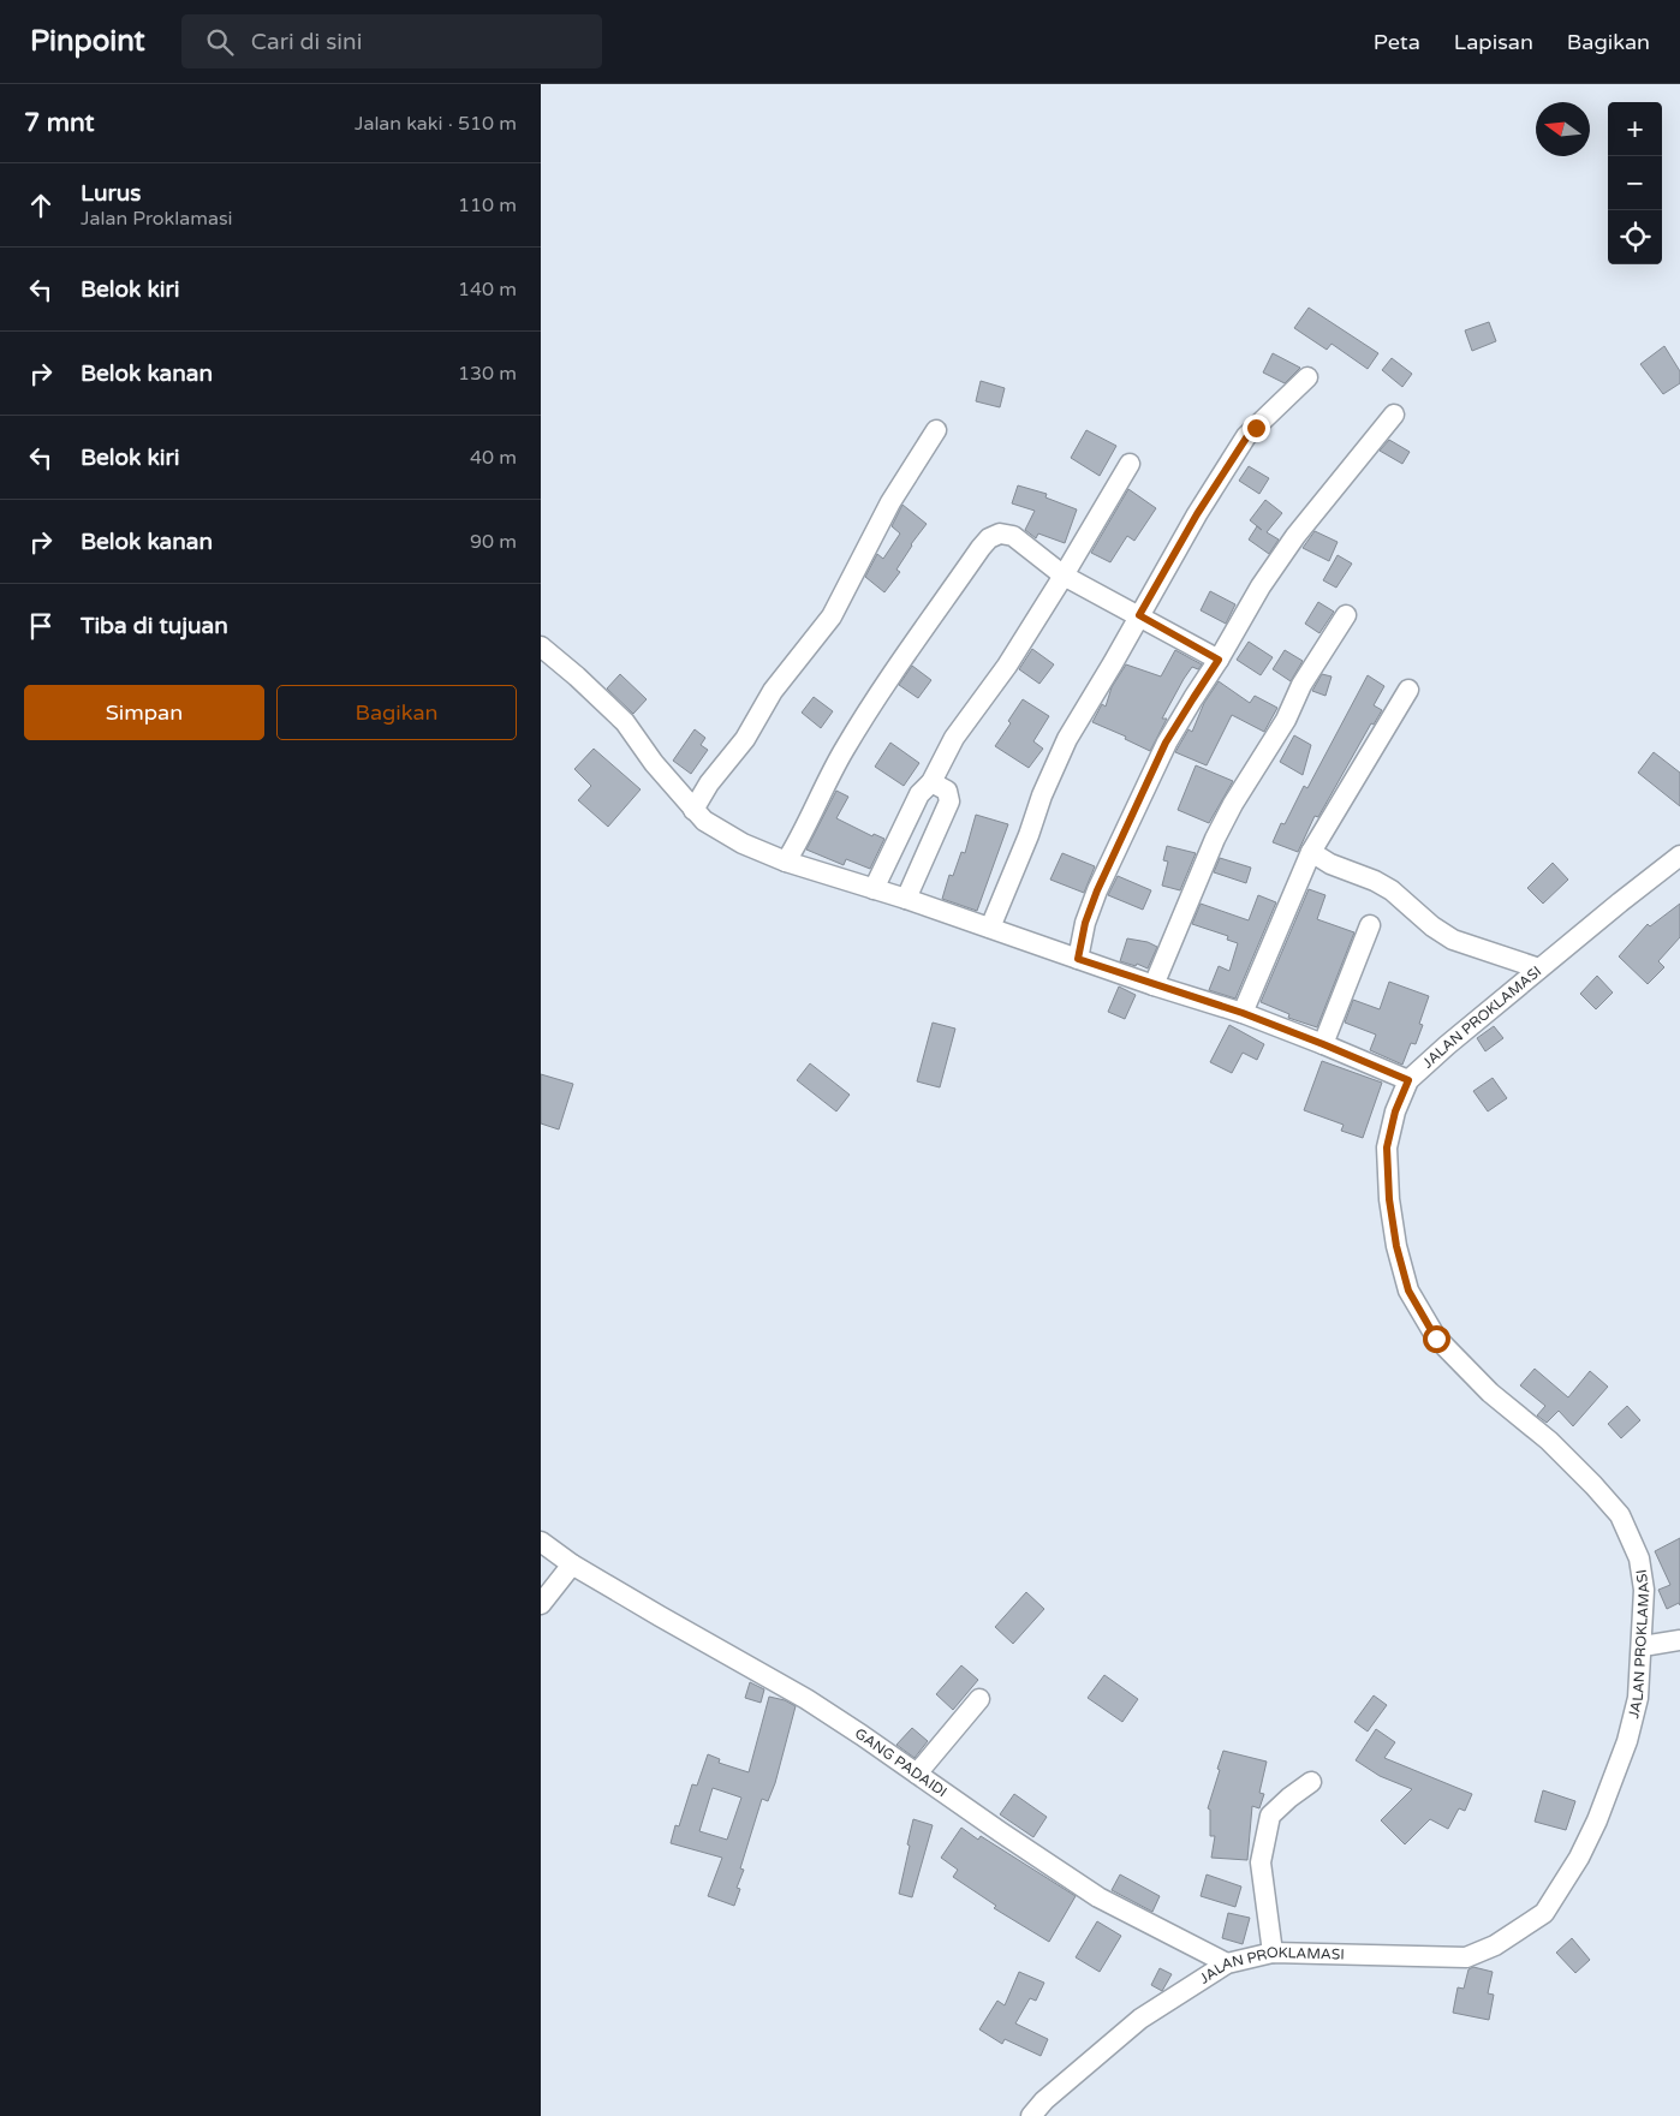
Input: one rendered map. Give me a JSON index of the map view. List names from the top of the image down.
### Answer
{
  "streets": {
    "street": ["JALAN PROKLAMASI", "GANG PADAIDI"]
  },
  "crossings": [
    ["JALAN PROKLAMASI", "GANG PADAIDI"]
  ],
  "north": "left",
  "page": {
    "header": "Pinpoint",
    "search": "Cari di sini",
    "nav": ["Peta", "Lapisan", "Bagikan"],
    "heading": ["7 mnt", "Jalan kaki · 510 m"],
    "map_buttons": ["+", "−"],
    "list": [
      ["Lurus", "Jalan Proklamasi", "110 m"],
      ["Belok kiri", "140 m"],
      ["Belok kanan", "130 m"],
      ["Belok kiri", "40 m"],
      ["Belok kanan", "90 m"],
      "Tiba di tujuan"
    ],
    "buttons": ["Simpan", "Bagikan"]
  }
}
